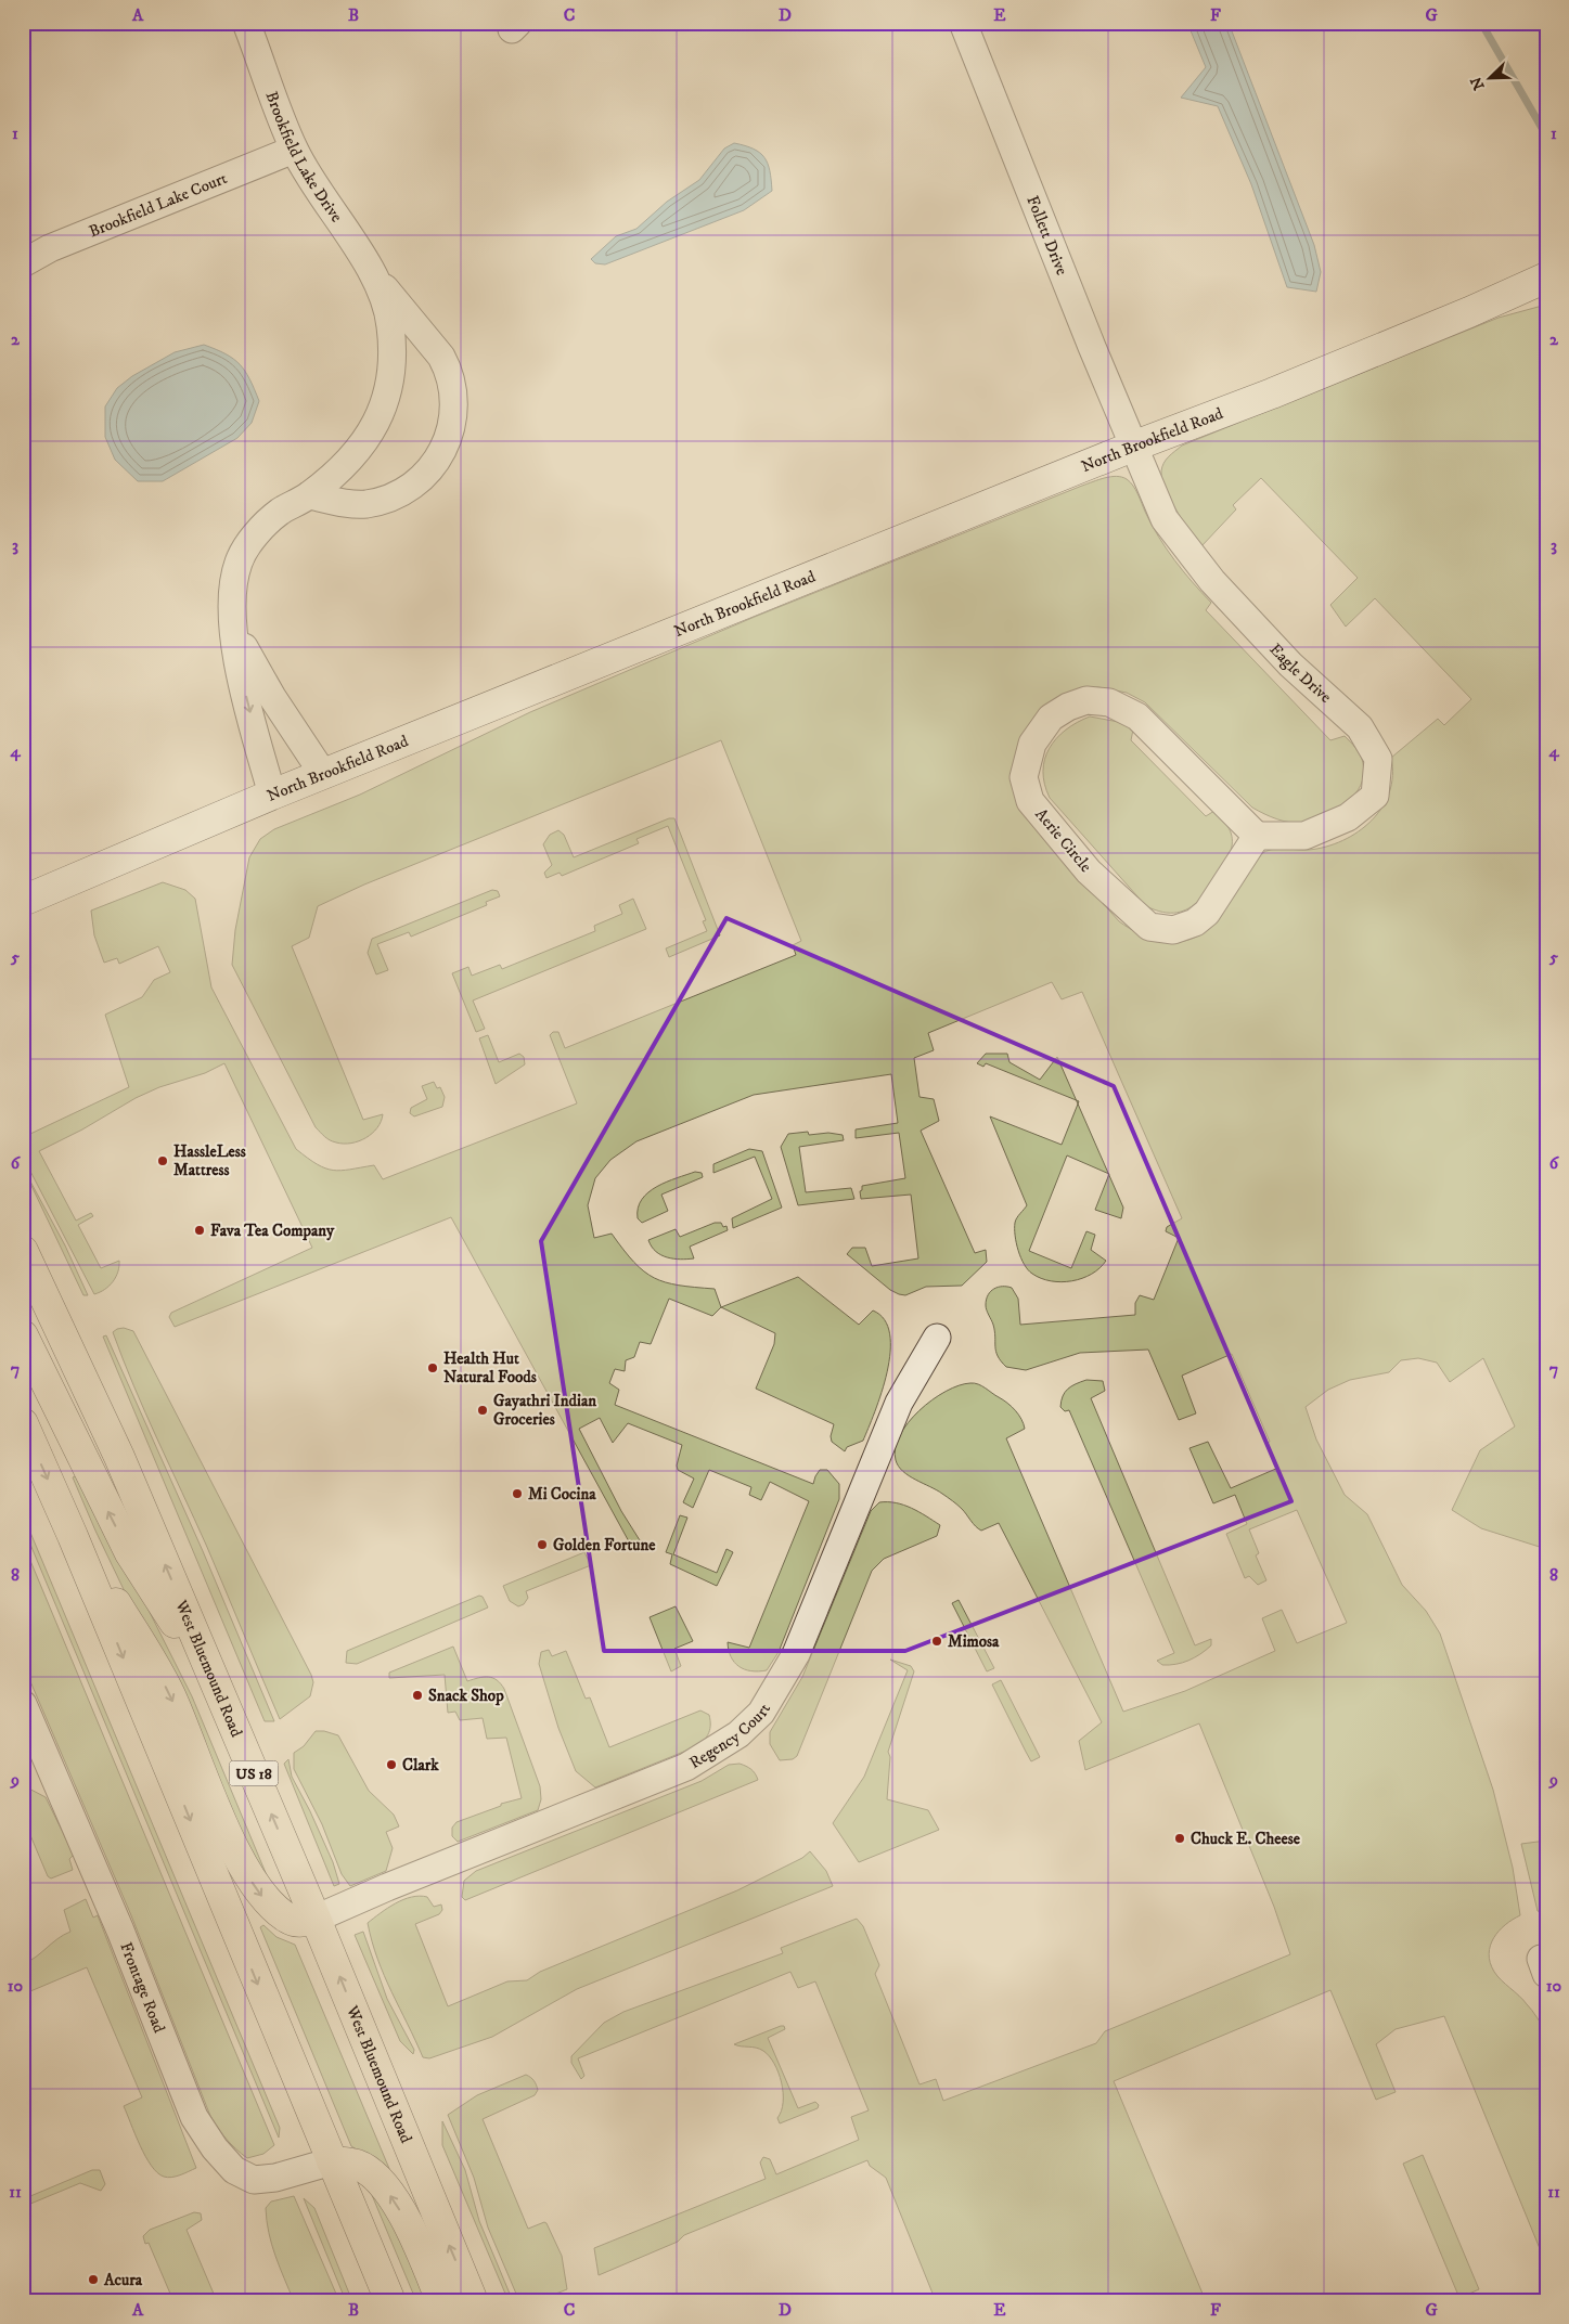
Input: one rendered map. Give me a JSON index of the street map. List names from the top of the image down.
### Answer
{
  "streets": {
    "main road": ["West Bluemound Road", "US 18"],
    "street": [
      "Brookfield Lake Drive",
      "Brookfield Lake Court",
      "Follett Drive",
      "North Brookfield Road",
      "Eagle Drive",
      "Aerie Circle",
      "Regency Court",
      "Frontage Road"
    ]
  },
  "crossings": [
    ["Brookfield Lake Drive", "Brookfield Lake Court"],
    ["Brookfield Lake Drive", "North Brookfield Road"],
    ["Follett Drive", "North Brookfield Road"],
    ["Follett Drive", "Eagle Drive"],
    ["North Brookfield Road", "Eagle Drive"],
    ["Eagle Drive", "Aerie Circle"],
    ["West Bluemound Road", "Regency Court"]
  ],
  "places": [
    "HassleLess Mattress",
    "Fava Tea Company",
    "Health Hut Natural Foods",
    "Gayathri Indian Groceries",
    "Mi Cocina",
    "Golden Fortune",
    "Mimosa",
    "Snack Shop",
    "Clark",
    "Chuck E. Cheese",
    "Acura"
  ],
  "north": "bottom left",
  "grid": {
    "columns": [
      "A",
      "B",
      "C",
      "D",
      "E",
      "F",
      "G"
    ],
    "rows": [
      "1",
      "2",
      "3",
      "4",
      "5",
      "6",
      "7",
      "8",
      "9",
      "10",
      "11"
    ]
  }
}
